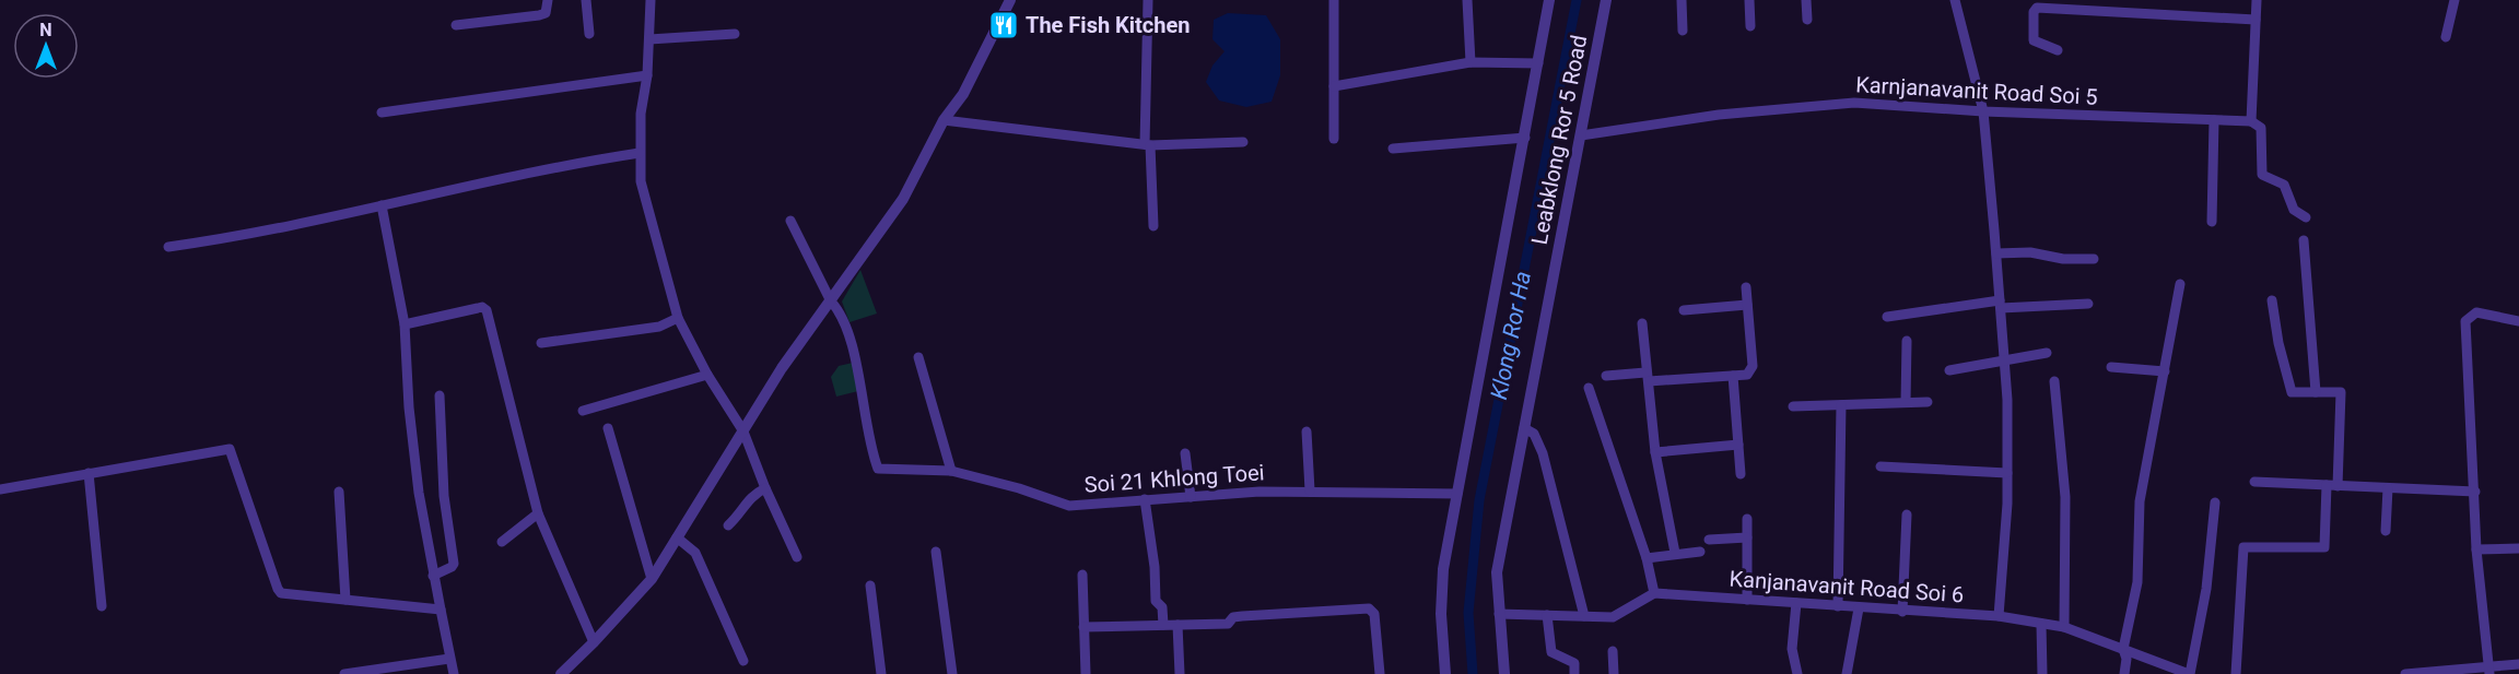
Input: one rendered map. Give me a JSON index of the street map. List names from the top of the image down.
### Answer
{
  "streets": {
    "street": [
      "Karnjanavanit Road Soi 5",
      "Leabklong Ror 5 Road",
      "Soi 21 Khlong Toei",
      "Kanjanavanit Road Soi 6"
    ]
  },
  "crossings": [
    ["Karnjanavanit Road Soi 5", "Leabklong Ror 5 Road"],
    ["Leabklong Ror 5 Road", "Soi 21 Khlong Toei"]
  ],
  "water": ["Klong Ror Ha"],
  "places": {
    "restaurant": ["The Fish Kitchen"]
  },
  "north": "top"
}
